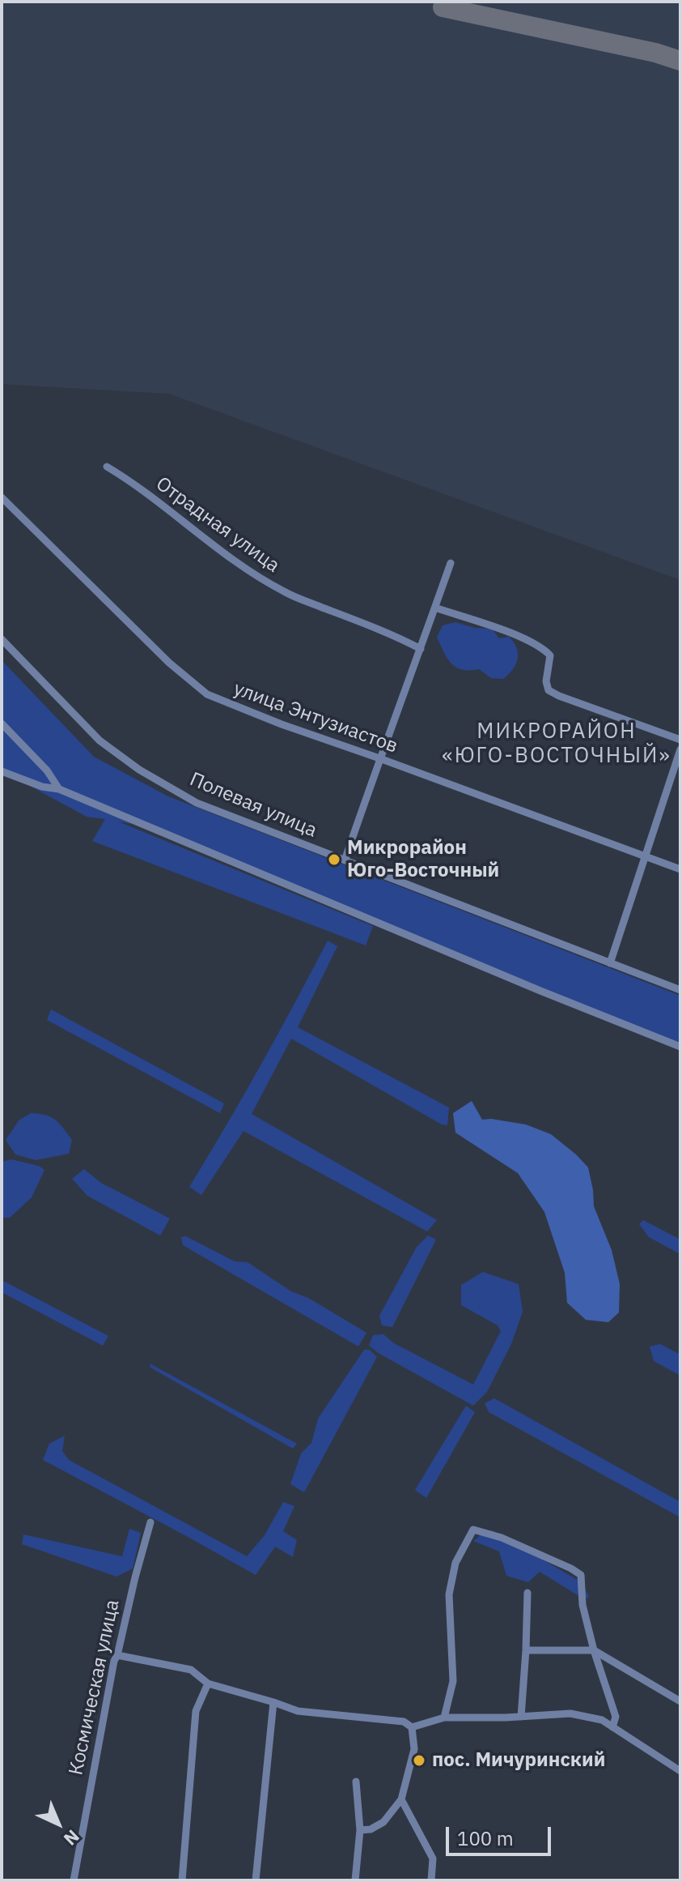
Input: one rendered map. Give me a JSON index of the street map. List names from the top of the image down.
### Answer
{
  "streets": {
    "street": [
      "Отрадная улица",
      "улица Энтузиастов",
      "Полевая улица",
      "Космическая улица"
    ]
  },
  "districts": ["МИКРОРАЙОН «ЮГО-ВОСТОЧНЫЙ»"],
  "places": ["Микрорайон Юго-Восточный", "пос. Мичуринский"],
  "scale_bar": "100 m",
  "north": "bottom right"
}
